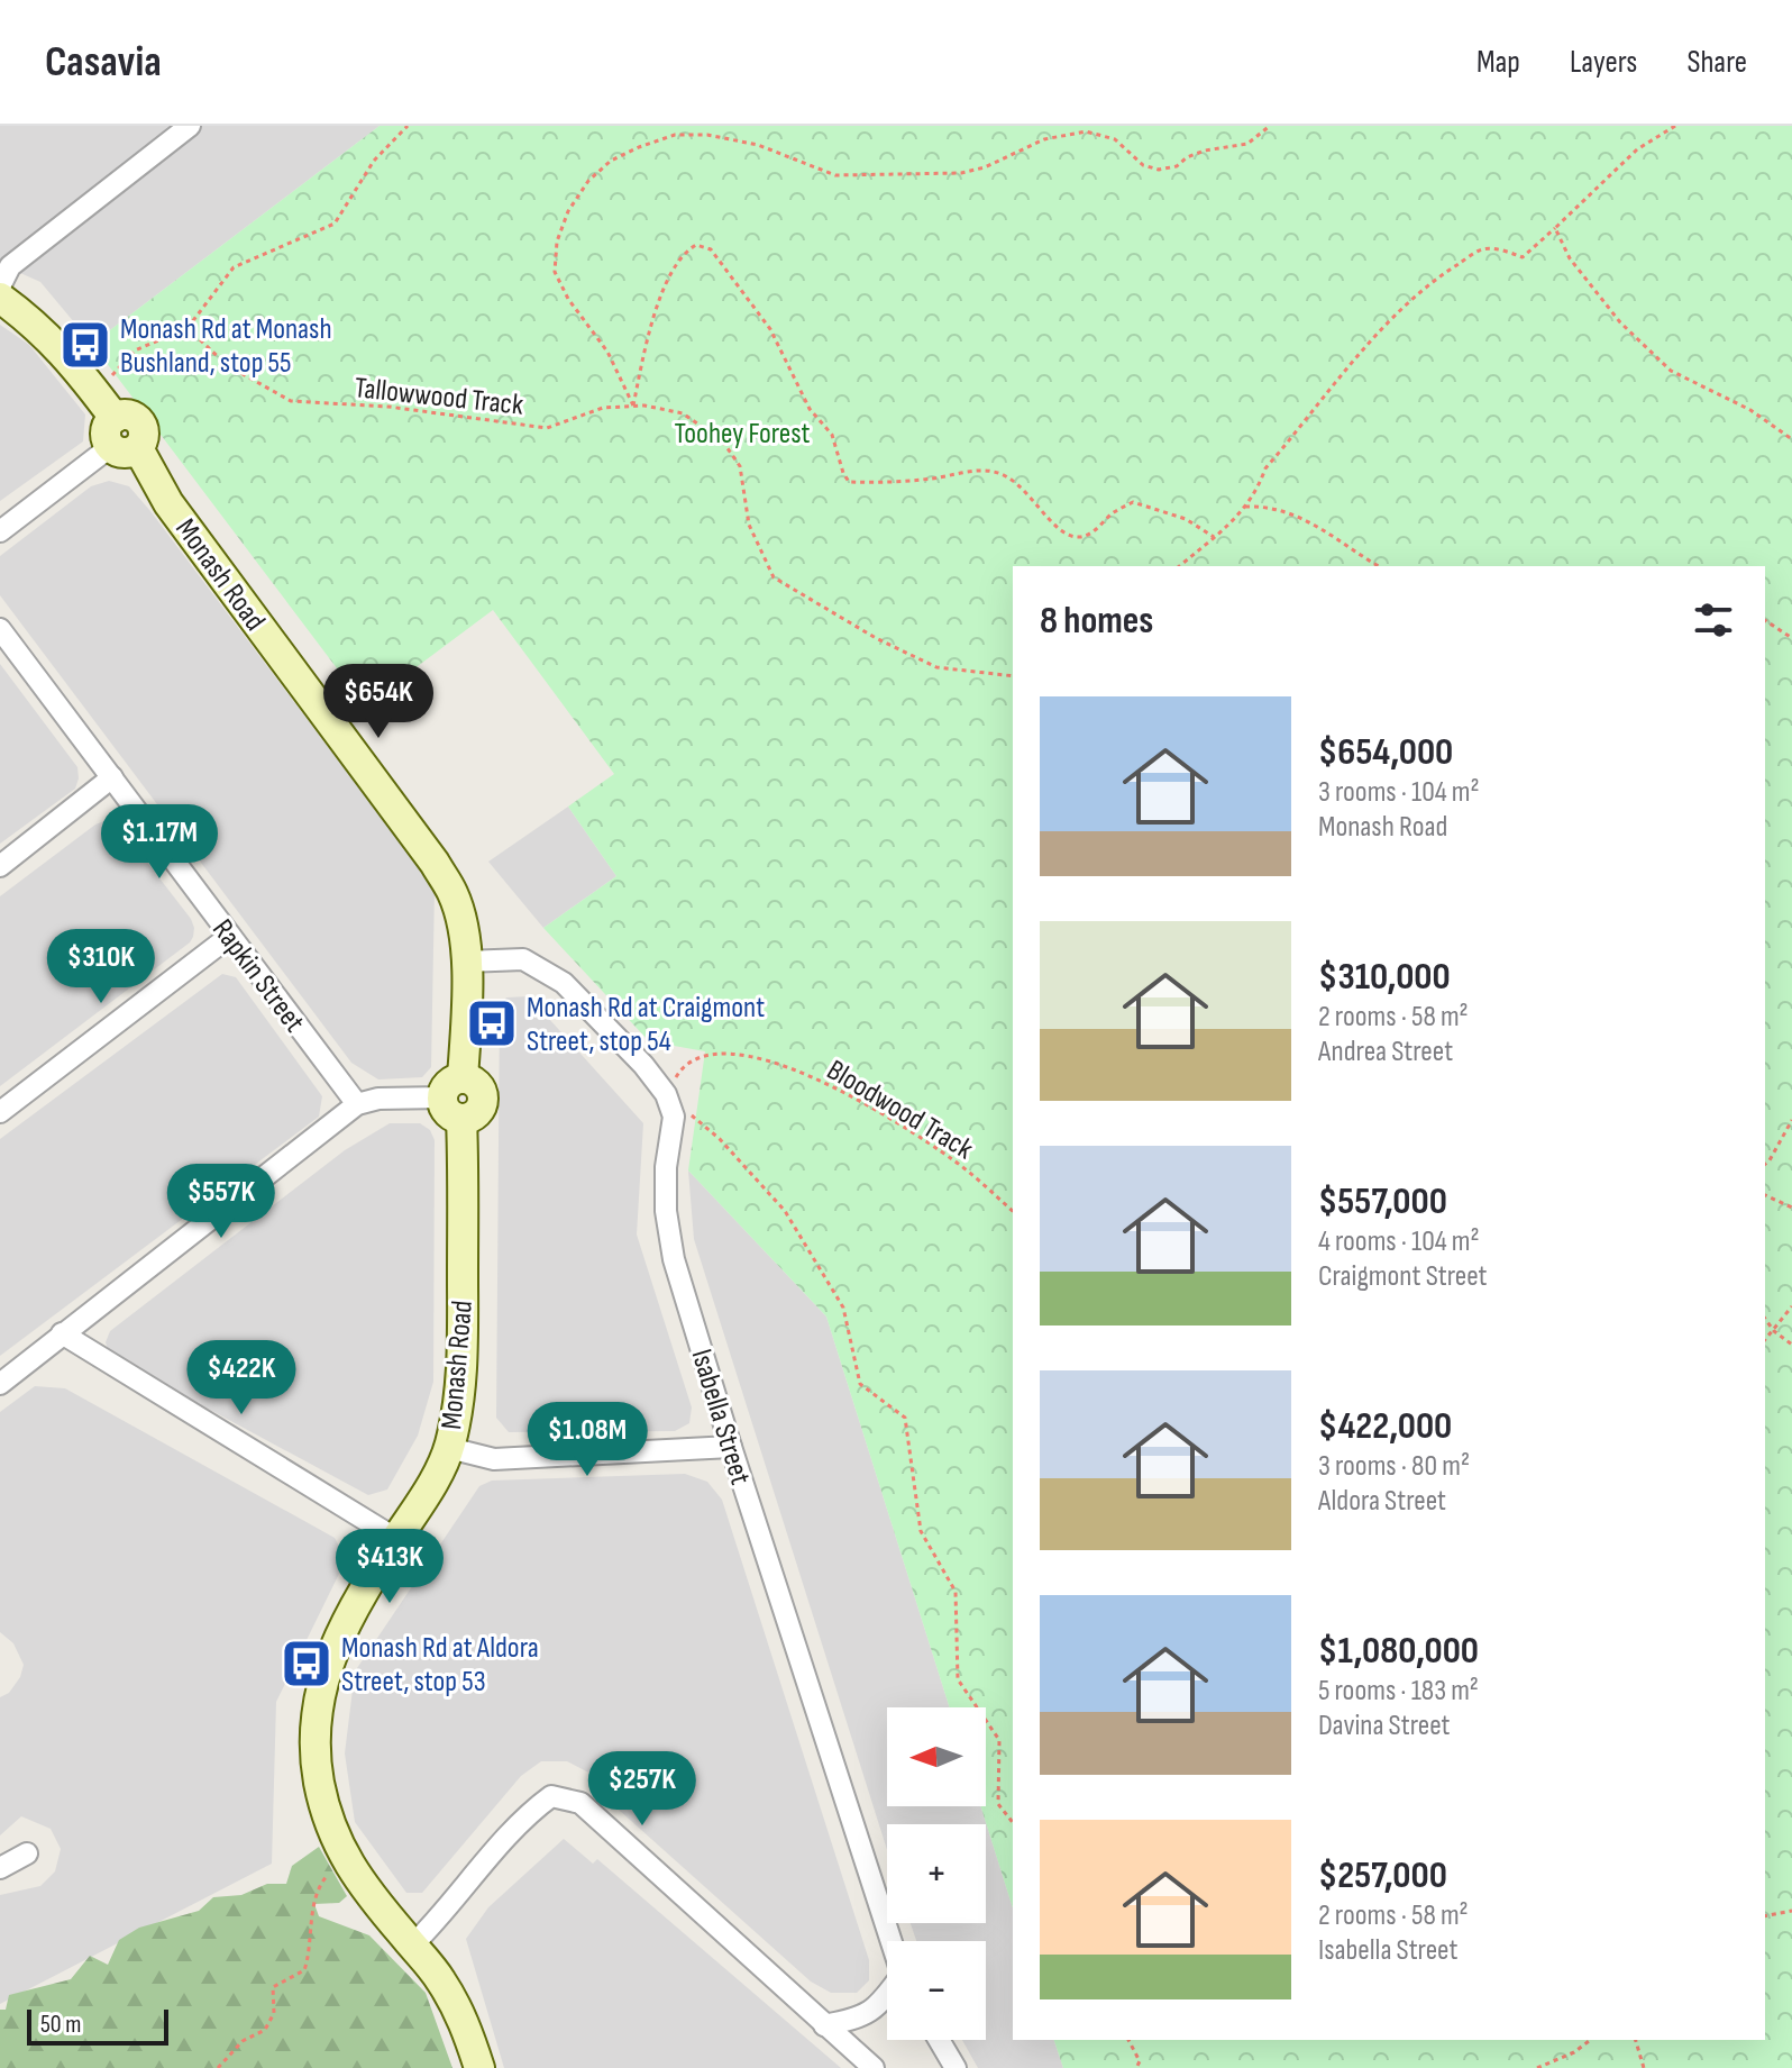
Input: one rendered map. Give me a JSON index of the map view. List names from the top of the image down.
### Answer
{
  "streets": {
    "street": ["Monash Road", "Rapkin Street", "Isabella Street"],
    "path": ["Tallowwood Track", "Bloodwood Track"]
  },
  "crossings": [
    ["Bloodwood Track", "Isabella Street"]
  ],
  "parks": ["Toohey Forest"],
  "places": {
    "bus stop": ["Monash Rd at Monash Bushland, stop 55", "Monash Rd at Craigmont Street, stop 54", "Monash Rd at Aldora Street, stop 53"]
  },
  "scale_bar": "50 m",
  "north": "left",
  "page": {
    "header": "Casavia",
    "nav": ["Map", "Layers", "Share"],
    "heading": "8 homes",
    "price": [
      "$654K",
      "$1.17M",
      "$310K",
      "$557K",
      "$422K",
      "$1.08M",
      "$413K",
      "$257K"
    ],
    "list": [
      {
        "name": "$654,000",
        "note": "3 rooms · 104 m² · Monash Road"
      },
      {
        "name": "$310,000",
        "note": "2 rooms · 58 m² · Andrea Street"
      },
      {
        "name": "$557,000",
        "note": "4 rooms · 104 m² · Craigmont Street"
      },
      {
        "name": "$422,000",
        "note": "3 rooms · 80 m² · Aldora Street"
      },
      {
        "name": "$1,080,000",
        "note": "5 rooms · 183 m² · Davina Street"
      },
      {
        "name": "$257,000",
        "note": "2 rooms · 58 m² · Isabella Street"
      }
    ],
    "map_buttons": ["+", "−"],
    "scale": "50 m"
  }
}
